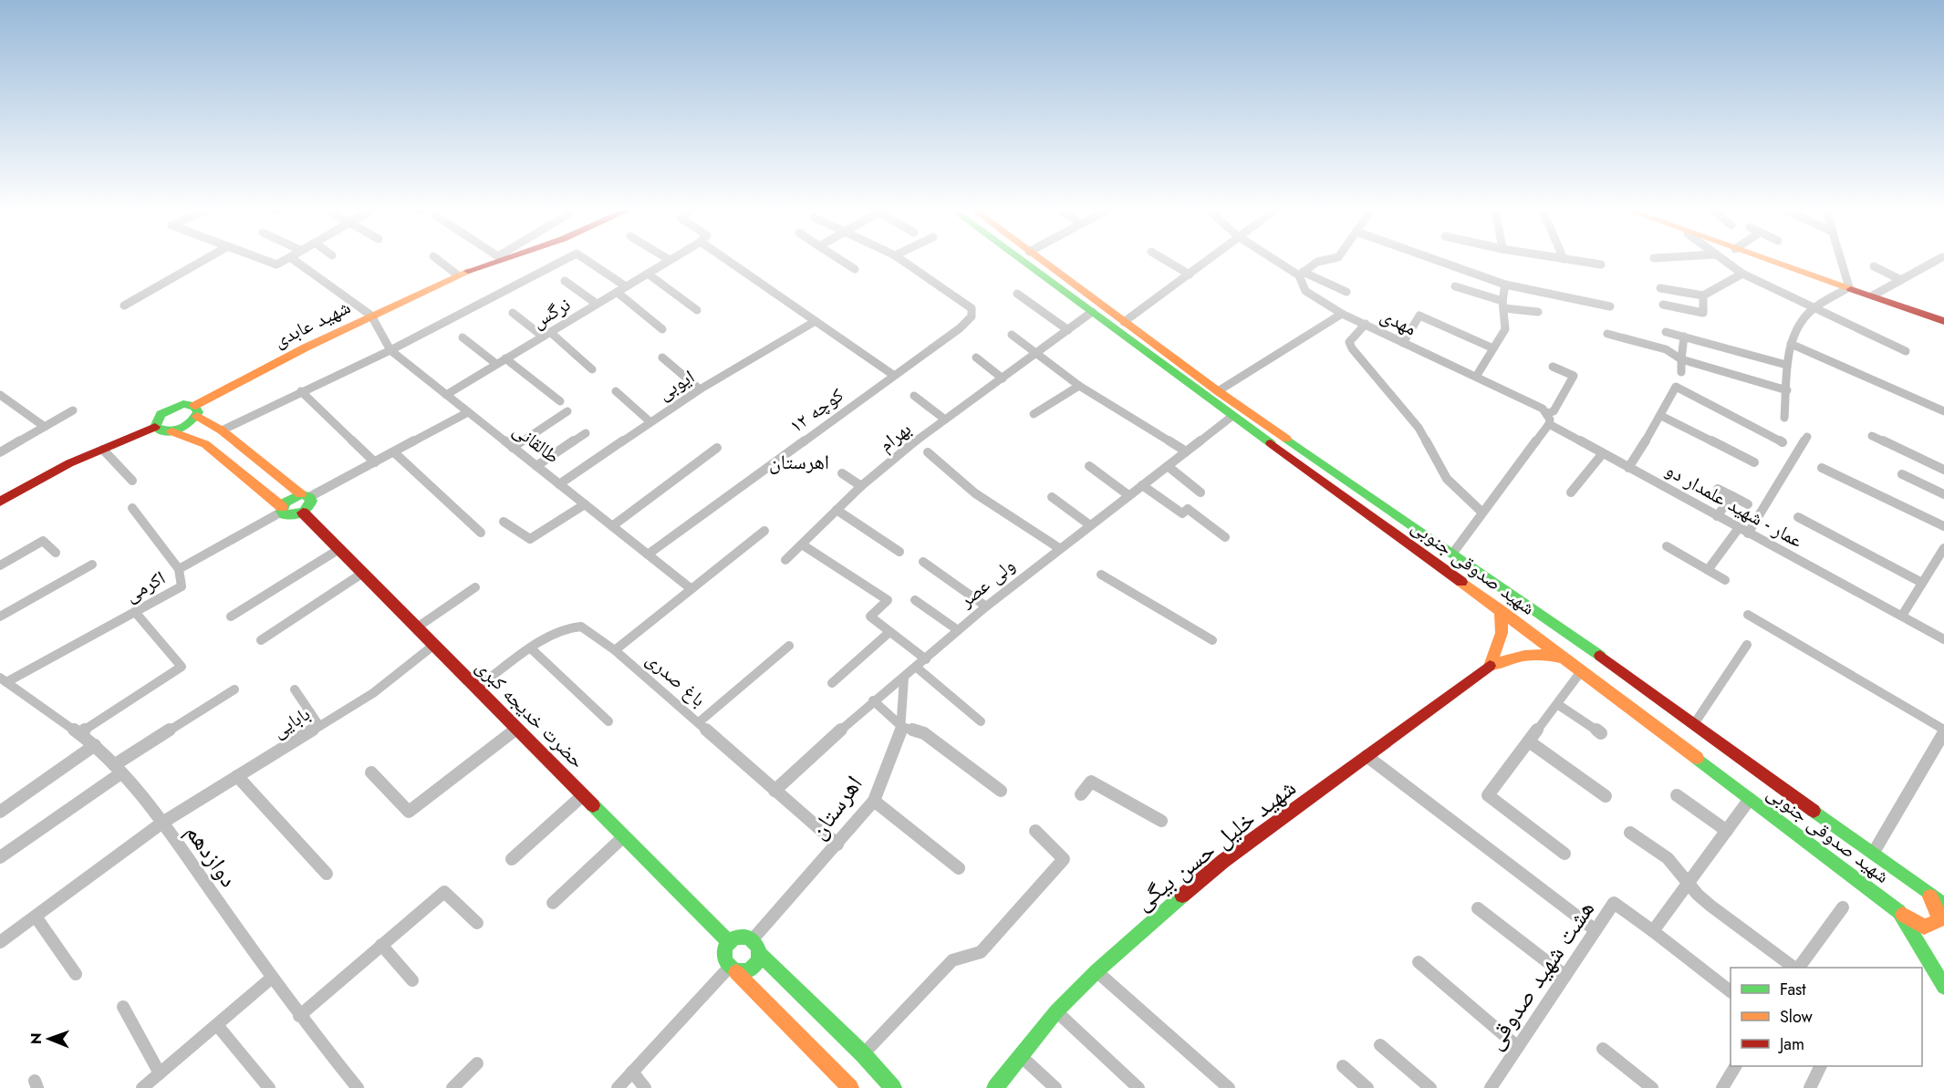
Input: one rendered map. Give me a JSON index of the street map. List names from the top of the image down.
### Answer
{
  "streets": {
    "main road": [
      "شهید عابدی",
      "شهید صدوقی جنوبی",
      "حضرت خدیجه کبری",
      "شهید خلیل حسن بیگی"
    ],
    "street": [
      "نرگس",
      "مهدی",
      "ایوبی",
      "کوچه ۱۲",
      "بهرام",
      "طالقانی",
      "عمار - شهید علمدار دو",
      "ولی عصر",
      "اکرمی",
      "باغ صدری",
      "بابایی",
      "اهرستان",
      "دوازدهم",
      "هشت شهید صدوقی"
    ]
  },
  "crossings": [
    ["نرگس", "طالقانی"],
    ["شهید عابدی", "طالقانی"],
    ["ایوبی", "طالقانی"],
    ["کوچه ۱۲", "طالقانی"],
    ["بهرام", "شهید صدوقی جنوبی"],
    ["شهید صدوقی جنوبی", "ولی عصر"],
    ["شهید صدوقی جنوبی", "شهید خلیل حسن بیگی"],
    ["ولی عصر", "باغ صدری"],
    ["ولی عصر", "اهرستان"],
    ["اکرمی", "دوازدهم"],
    ["باغ صدری", "حضرت خدیجه کبری"],
    ["باغ صدری", "اهرستان"],
    ["حضرت خدیجه کبری", "بابایی"],
    ["حضرت خدیجه کبری", "اهرستان"],
    ["بابایی", "دوازدهم"]
  ],
  "districts": ["اهرستان"],
  "legend": ["Fast", "Slow", "Jam"],
  "north": "left"
}
